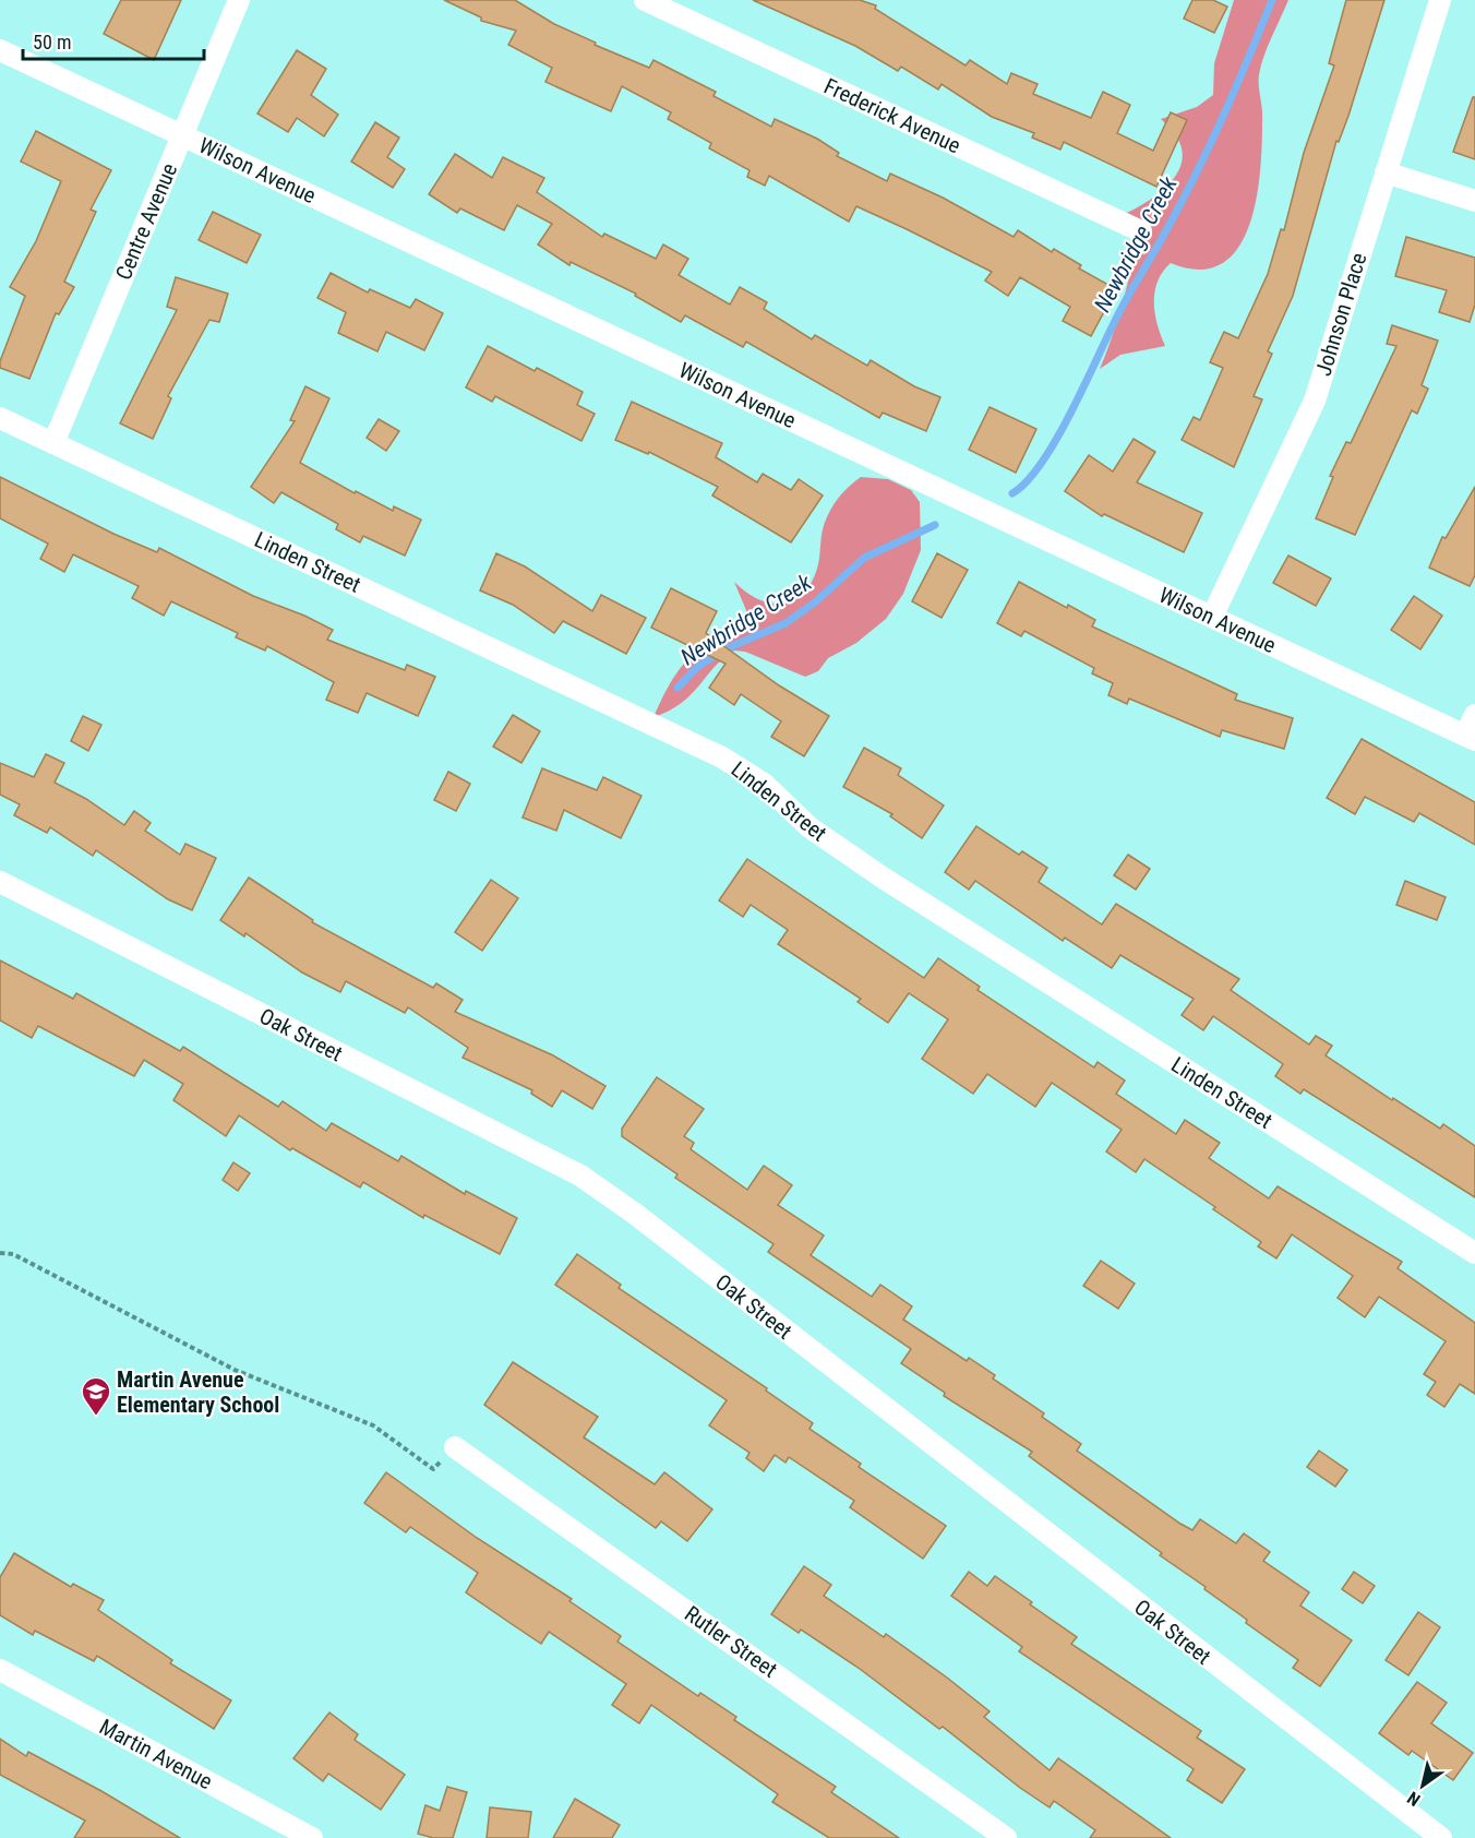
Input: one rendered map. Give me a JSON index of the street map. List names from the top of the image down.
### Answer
{
  "streets": {
    "street": [
      "Frederick Avenue",
      "Wilson Avenue",
      "Centre Avenue",
      "Johnson Place",
      "Linden Street",
      "Oak Street",
      "Rutler Street",
      "Martin Avenue"
    ]
  },
  "crossings": [
    ["Wilson Avenue", "Centre Avenue"],
    ["Wilson Avenue", "Johnson Place"],
    ["Centre Avenue", "Linden Street"]
  ],
  "water": ["Newbridge Creek"],
  "places": {
    "school or university": ["Martin Avenue Elementary School"]
  },
  "scale_bar": "50 m",
  "north": "bottom left"
}
